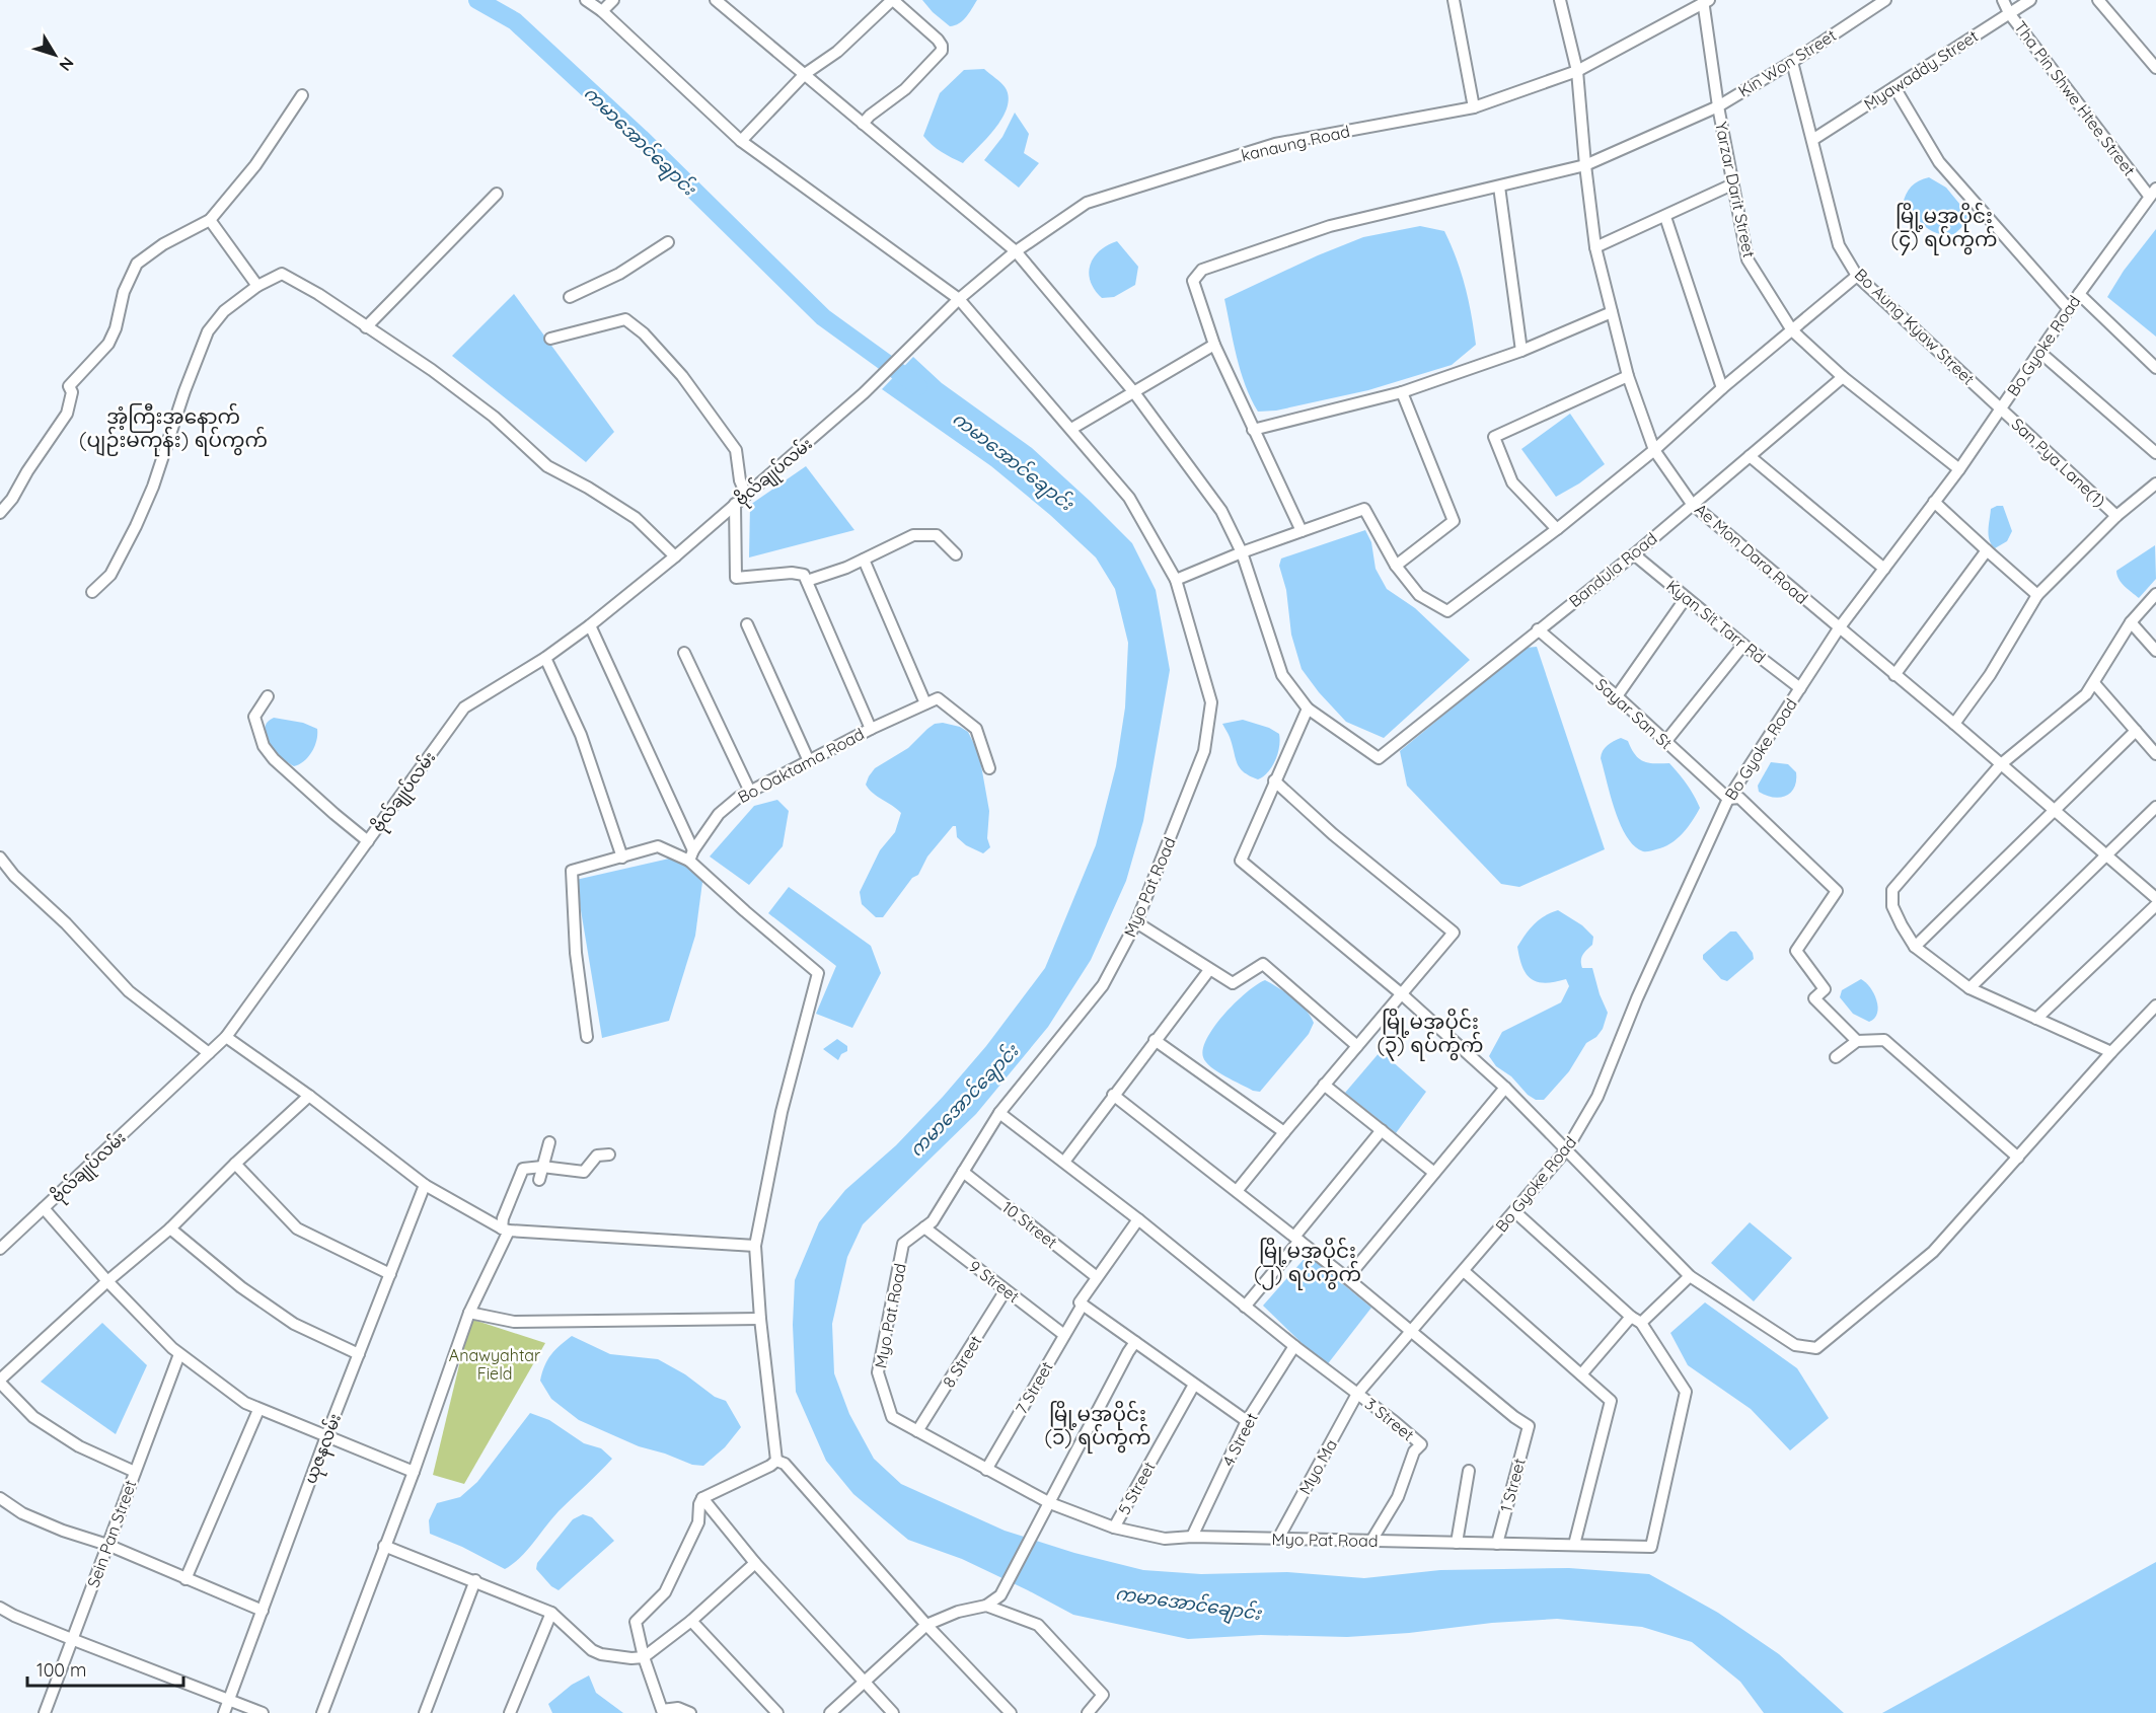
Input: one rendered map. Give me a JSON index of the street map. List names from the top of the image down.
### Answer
{
  "streets": {
    "street": [
      "Kin Won Street",
      "Myawaddy Street",
      "Tha Pin Shwe Htee Street",
      "kanaung Road",
      "Yarzar Darit Street",
      "Bo Aung Kyaw Street",
      "Bo Gyoke Road",
      "San Pya Lane(1)",
      "ဗိုလ်ချုပ်လမ်း",
      "Ae Mon Dara Road",
      "Bandula Road",
      "Kyan Sit Tarr Rd",
      "Sayar San St",
      "Bo Oaktama Road",
      "Myo Pat Road",
      "10 Street",
      "9 Street",
      "8 Street",
      "7 Street",
      "3 Street",
      "4 Street",
      "ယုဇနလမ်း",
      "Myo Ma",
      "1 Street",
      "5 Street",
      "Sein Pan Street"
    ]
  },
  "crossings": [
    ["Kin Won Street", "Yarzar Darit Street"],
    ["Kin Won Street", "Bo Aung Kyaw Street"],
    ["Kin Won Street", "Ae Mon Dara Road"],
    ["Myawaddy Street", "Tha Pin Shwe Htee Street"],
    ["Myawaddy Street", "Bo Aung Kyaw Street"],
    ["Tha Pin Shwe Htee Street", "Bo Gyoke Road"],
    ["kanaung Road", "Yarzar Darit Street"],
    ["kanaung Road", "ဗိုလ်ချုပ်လမ်း"],
    ["kanaung Road", "Ae Mon Dara Road"],
    ["kanaung Road", "Myo Pat Road"],
    ["Yarzar Darit Street", "Bo Gyoke Road"],
    ["Yarzar Darit Street", "Bandula Road"],
    ["Bo Aung Kyaw Street", "Bo Gyoke Road"],
    ["Bo Aung Kyaw Street", "San Pya Lane(1)"],
    ["Bo Gyoke Road", "San Pya Lane(1)"],
    ["Bo Gyoke Road", "Ae Mon Dara Road"],
    ["Bo Gyoke Road", "Kyan Sit Tarr Rd"],
    ["Bo Gyoke Road", "Sayar San St"],
    ["Bo Gyoke Road", "Myo Ma"],
    ["Bo Gyoke Road", "1 Street"],
    ["Ae Mon Dara Road", "Bandula Road"],
    ["Bandula Road", "Kyan Sit Tarr Rd"],
    ["Bandula Road", "Sayar San St"],
    ["Myo Pat Road", "10 Street"],
    ["Myo Pat Road", "9 Street"],
    ["Myo Pat Road", "8 Street"],
    ["Myo Pat Road", "7 Street"],
    ["Myo Pat Road", "3 Street"],
    ["Myo Pat Road", "4 Street"],
    ["Myo Pat Road", "Myo Ma"],
    ["Myo Pat Road", "1 Street"],
    ["Myo Pat Road", "5 Street"],
    ["10 Street", "7 Street"],
    ["9 Street", "8 Street"],
    ["9 Street", "7 Street"],
    ["3 Street", "Myo Ma"],
    ["Myo Ma", "1 Street"]
  ],
  "districts": [
    "မြို့မအပိုင်း (၄) ရပ်ကွက်",
    "အံ့ကြီးအနောက် (ပျဉ်းမကုန်း) ရပ်ကွက်",
    "မြို့မအပိုင်း (၃) ရပ်ကွက်",
    "မြို့မအပိုင်း (၂) ရပ်ကွက်",
    "မြို့မအပိုင်း (၁) ရပ်ကွက်"
  ],
  "water": ["ကမာအောင်ချောင်း"],
  "parks": ["Anawyahtar Field"],
  "scale_bar": "100 m",
  "north": "bottom right"
}
